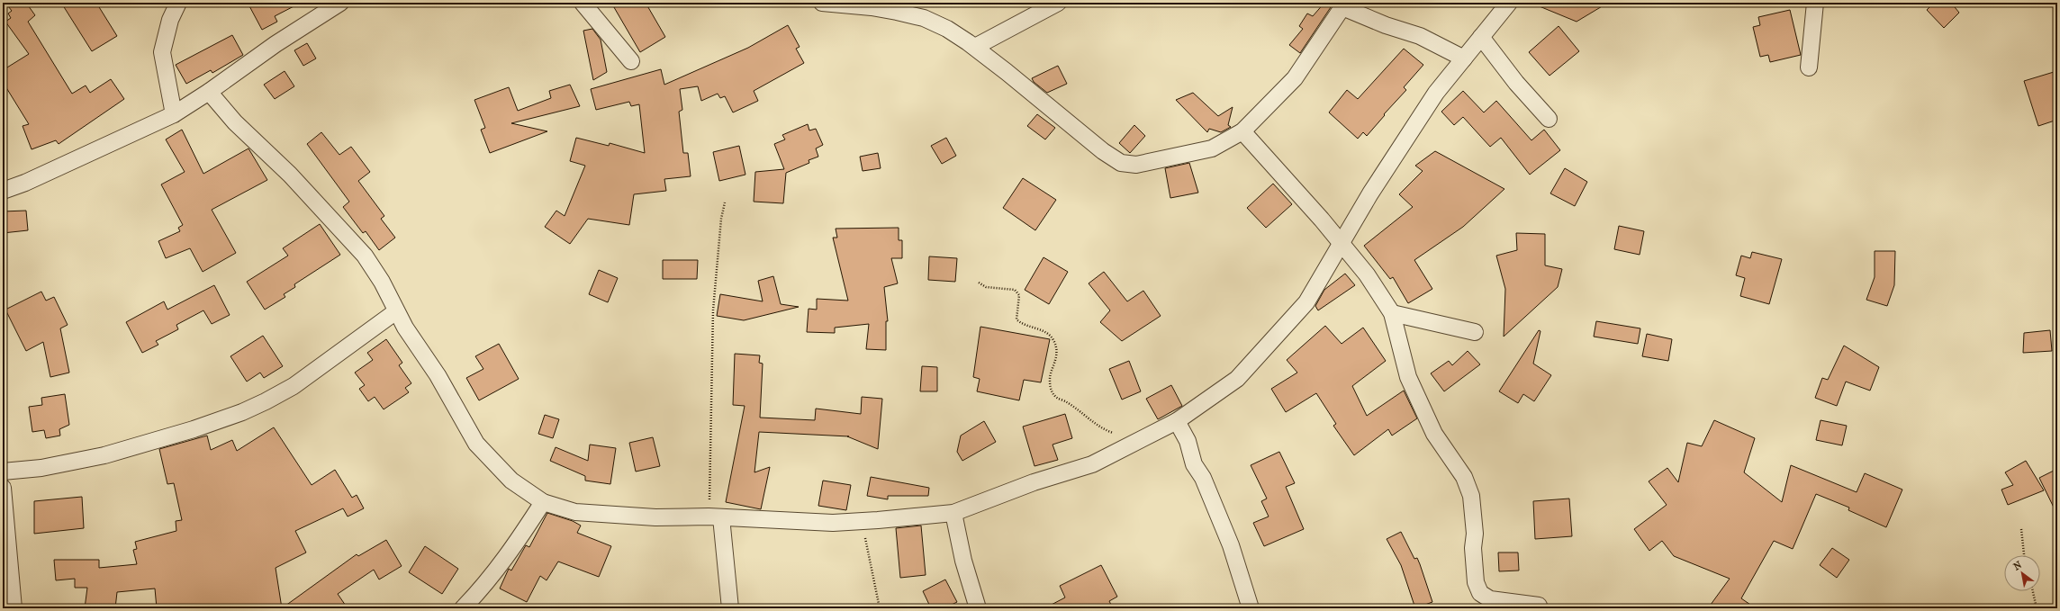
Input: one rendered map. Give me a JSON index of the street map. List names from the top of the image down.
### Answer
{
  "north": "top left"
}
